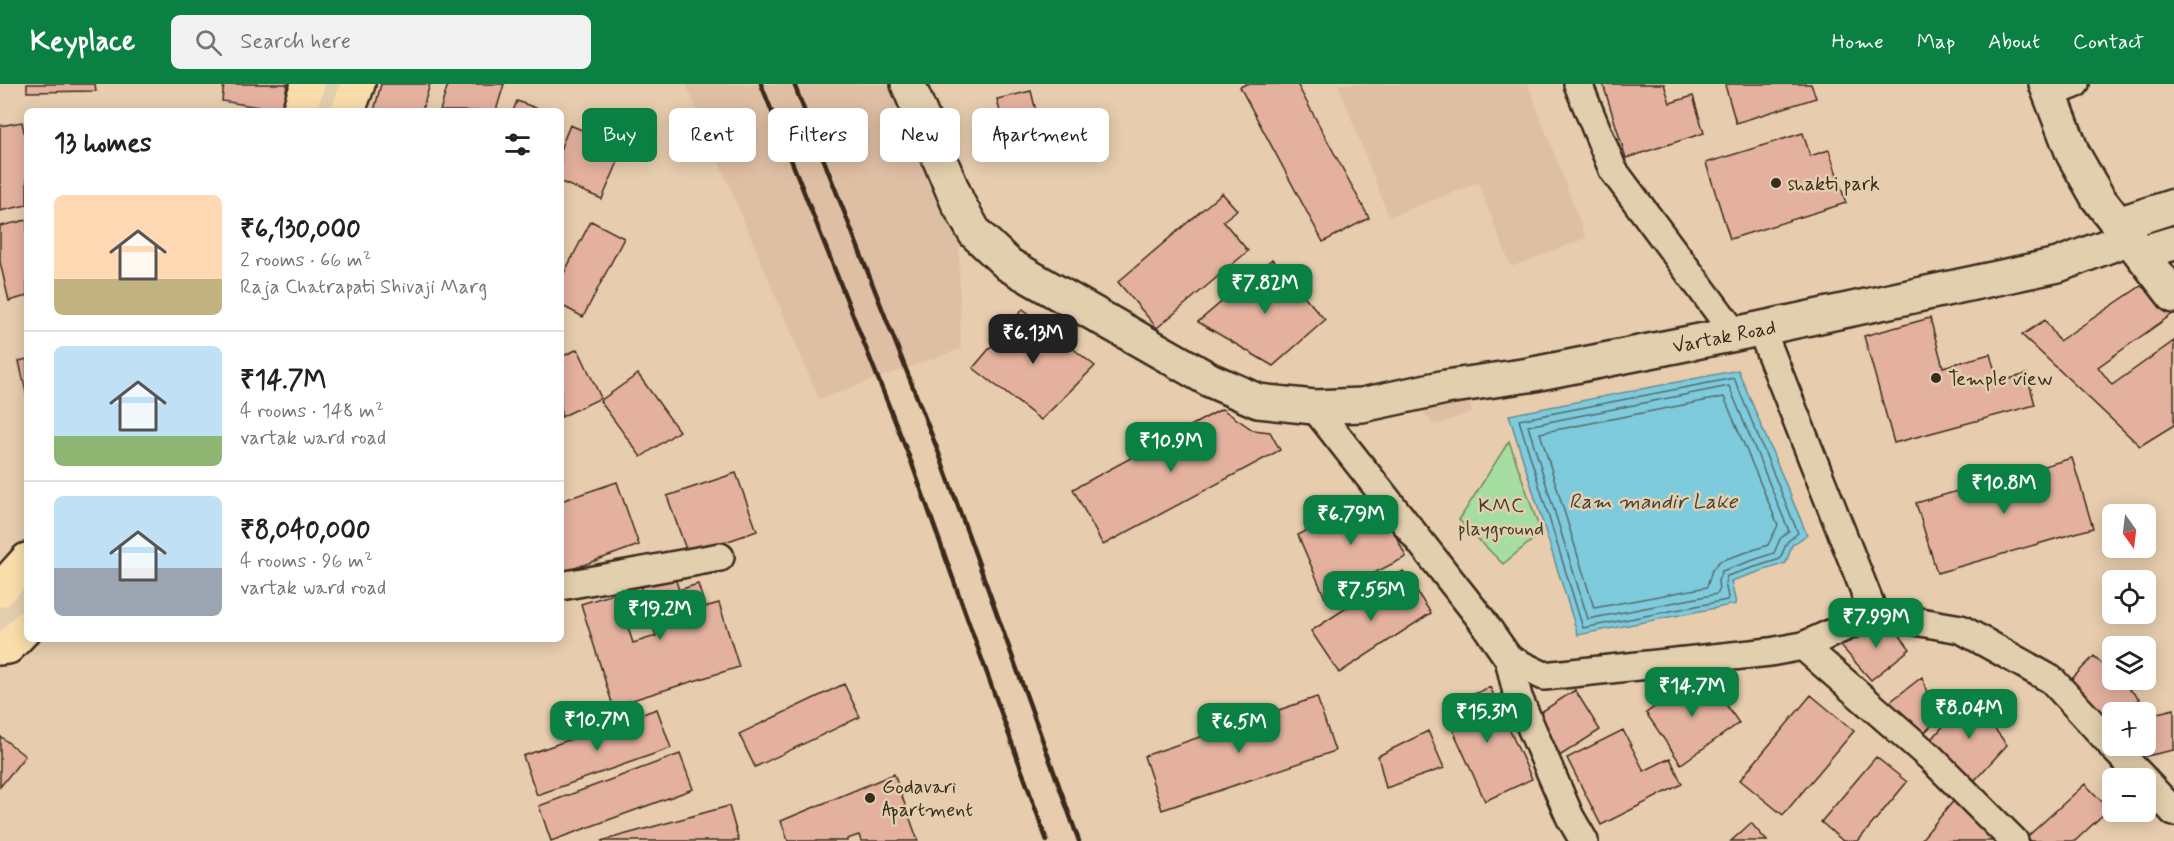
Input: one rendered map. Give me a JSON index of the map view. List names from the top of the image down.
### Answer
{
  "streets": {
    "street": ["Vartak Road"]
  },
  "water": ["Ram mandir Lake"],
  "parks": ["KMC playground"],
  "places": ["shakti park", "Temple view", "Godavari Apartment"],
  "north": "bottom",
  "page": {
    "header": "Keyplace",
    "search": "Search here",
    "nav": [
      "Home",
      "Map",
      "About",
      "Contact"
    ],
    "chip": [
      "Buy",
      "Rent",
      "Filters",
      "New",
      "Apartment"
    ],
    "heading": "13 homes",
    "list": [
      {
        "name": "₹6,130,000",
        "note": "2 rooms · 66 m² · Raja Chatrapati Shivaji Marg"
      },
      {
        "name": "₹14.7M",
        "note": "4 rooms · 148 m² · vartak ward road"
      },
      {
        "name": "₹8,040,000",
        "note": "4 rooms · 96 m² · vartak ward road"
      }
    ],
    "price": [
      "₹7.82M",
      "₹6.13M",
      "₹10.9M",
      "₹10.8M",
      "₹6.79M",
      "₹7.55M",
      "₹19.2M",
      "₹7.99M",
      "₹14.7M",
      "₹8.04M",
      "₹15.3M",
      "₹10.7M",
      "₹6.5M"
    ],
    "map_buttons": ["+", "−"]
  }
}
